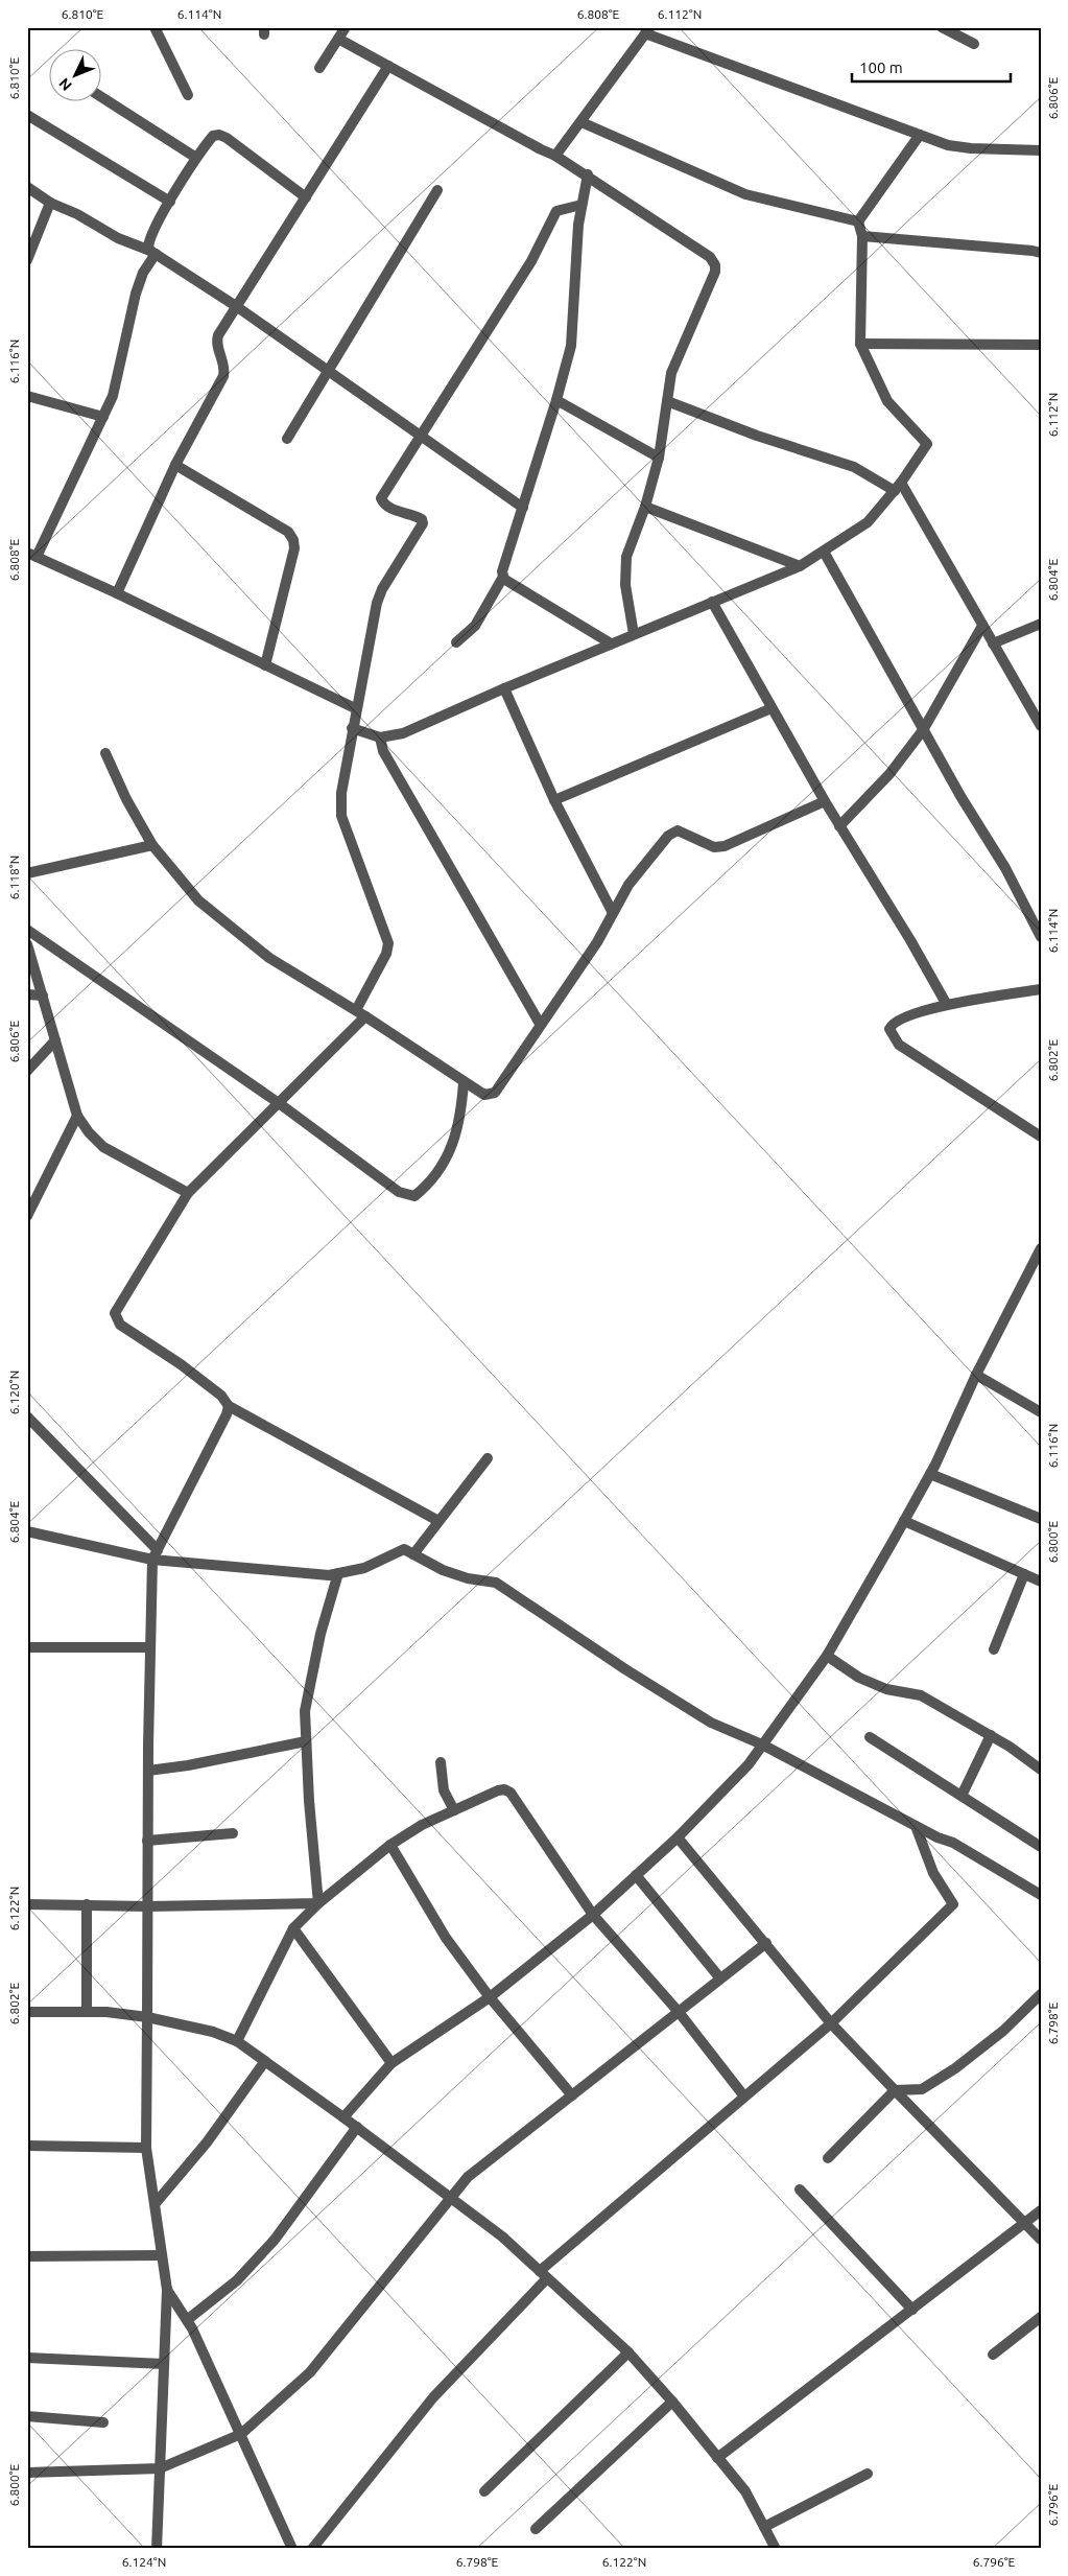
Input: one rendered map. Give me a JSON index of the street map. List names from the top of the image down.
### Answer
{
  "scale_bar": "100 m",
  "north": "bottom left",
  "coordinates": [
    "6.810°E",
    "6.114°N",
    "6.808°E",
    "6.112°N",
    "6.806°E",
    "6.116°N",
    "6.804°E",
    "6.118°N",
    "6.802°E",
    "6.120°N",
    "6.800°E",
    "6.122°N",
    "6.798°E",
    "6.796°E",
    "6.124°N"
  ]
}
